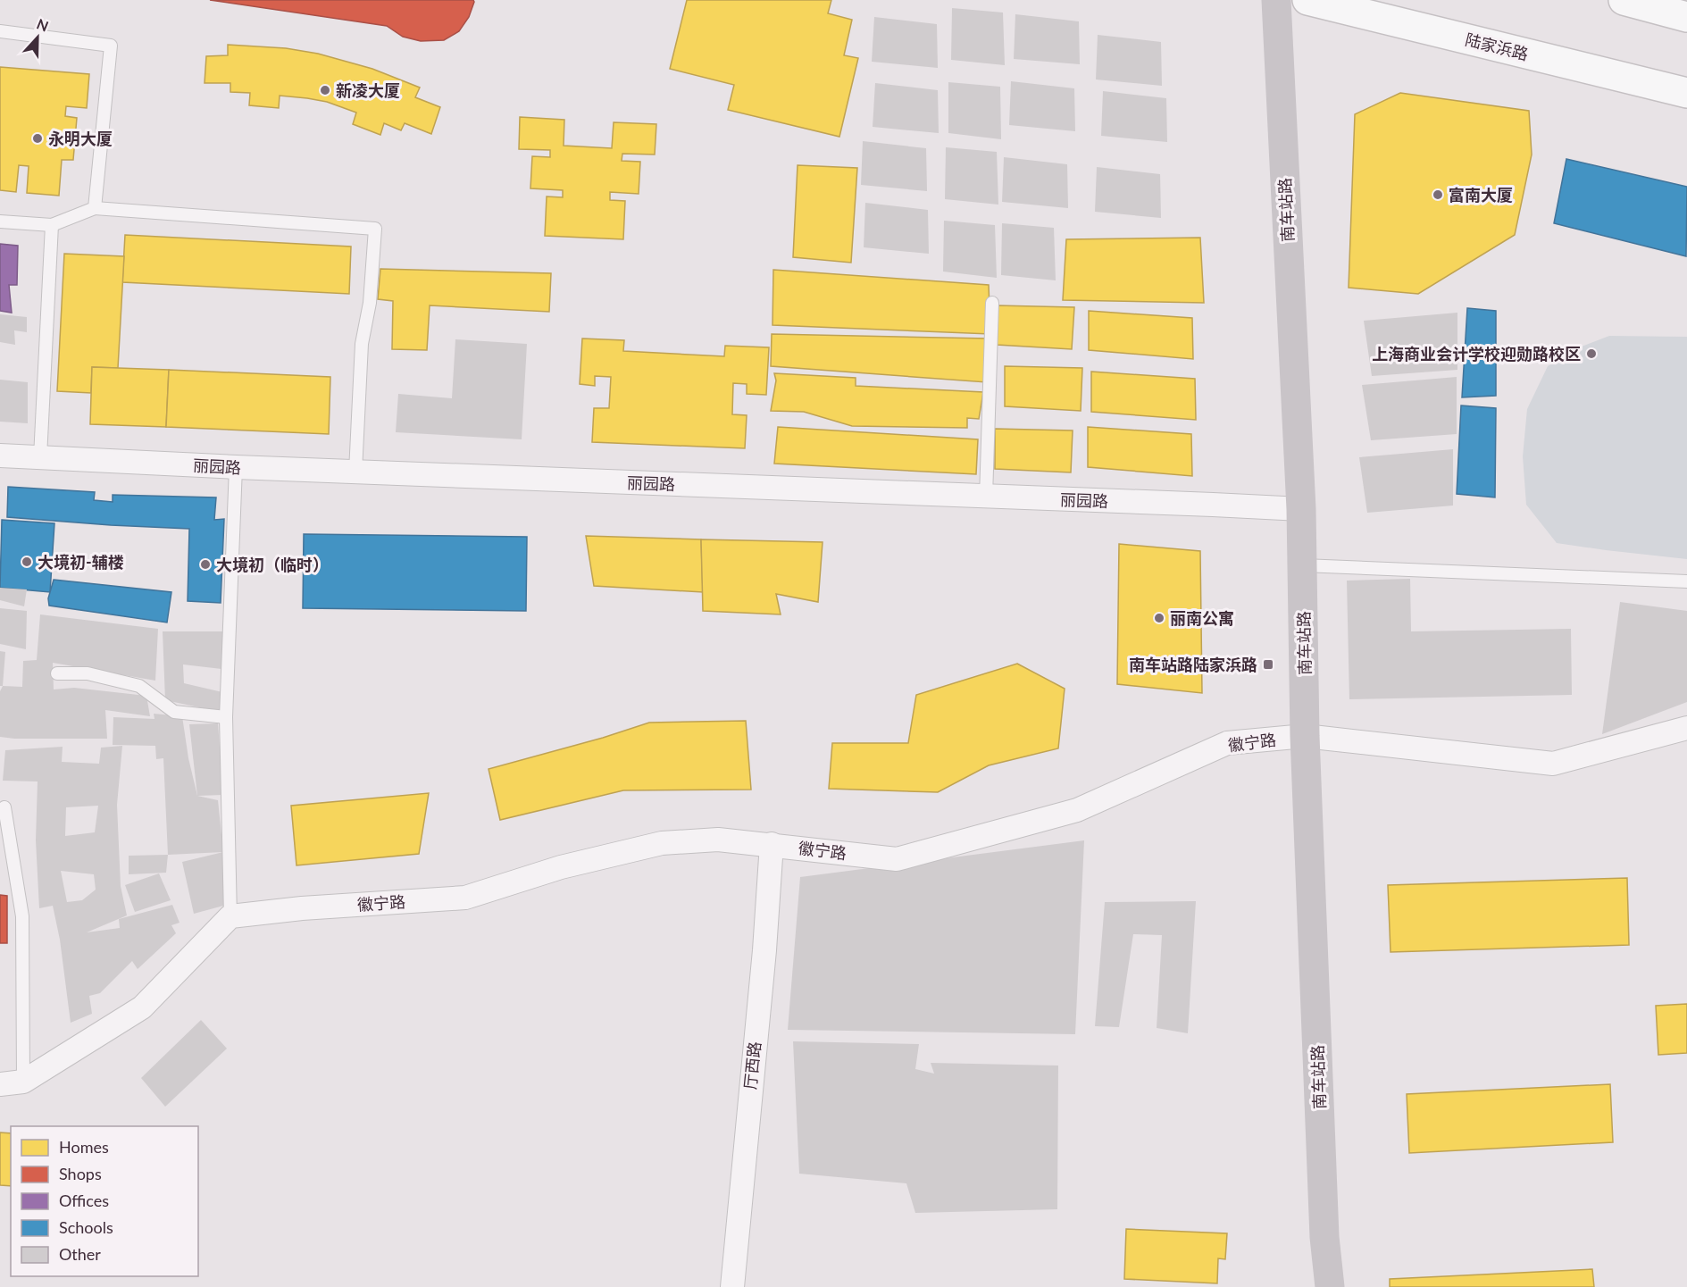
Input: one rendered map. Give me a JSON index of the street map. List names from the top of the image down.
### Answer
{
  "streets": {
    "main road": ["陆家浜路"],
    "street": [
      "南车站路",
      "丽园路",
      "徽宁路",
      "厅西路"
    ]
  },
  "crossings": [
    ["南车站路", "丽园路"],
    ["南车站路", "徽宁路"],
    ["徽宁路", "厅西路"]
  ],
  "places": {
    "other": [
      "新凌大厦",
      "永明大厦",
      "富南大厦",
      "上海商业会计学校迎勋路校区",
      "大境初-辅楼",
      "大境初（临时）",
      "丽南公寓"
    ],
    "transit": ["南车站路陆家浜路"]
  },
  "legend": [
    "Homes",
    "Shops",
    "Offices",
    "Schools",
    "Other"
  ],
  "north": "top"
}
